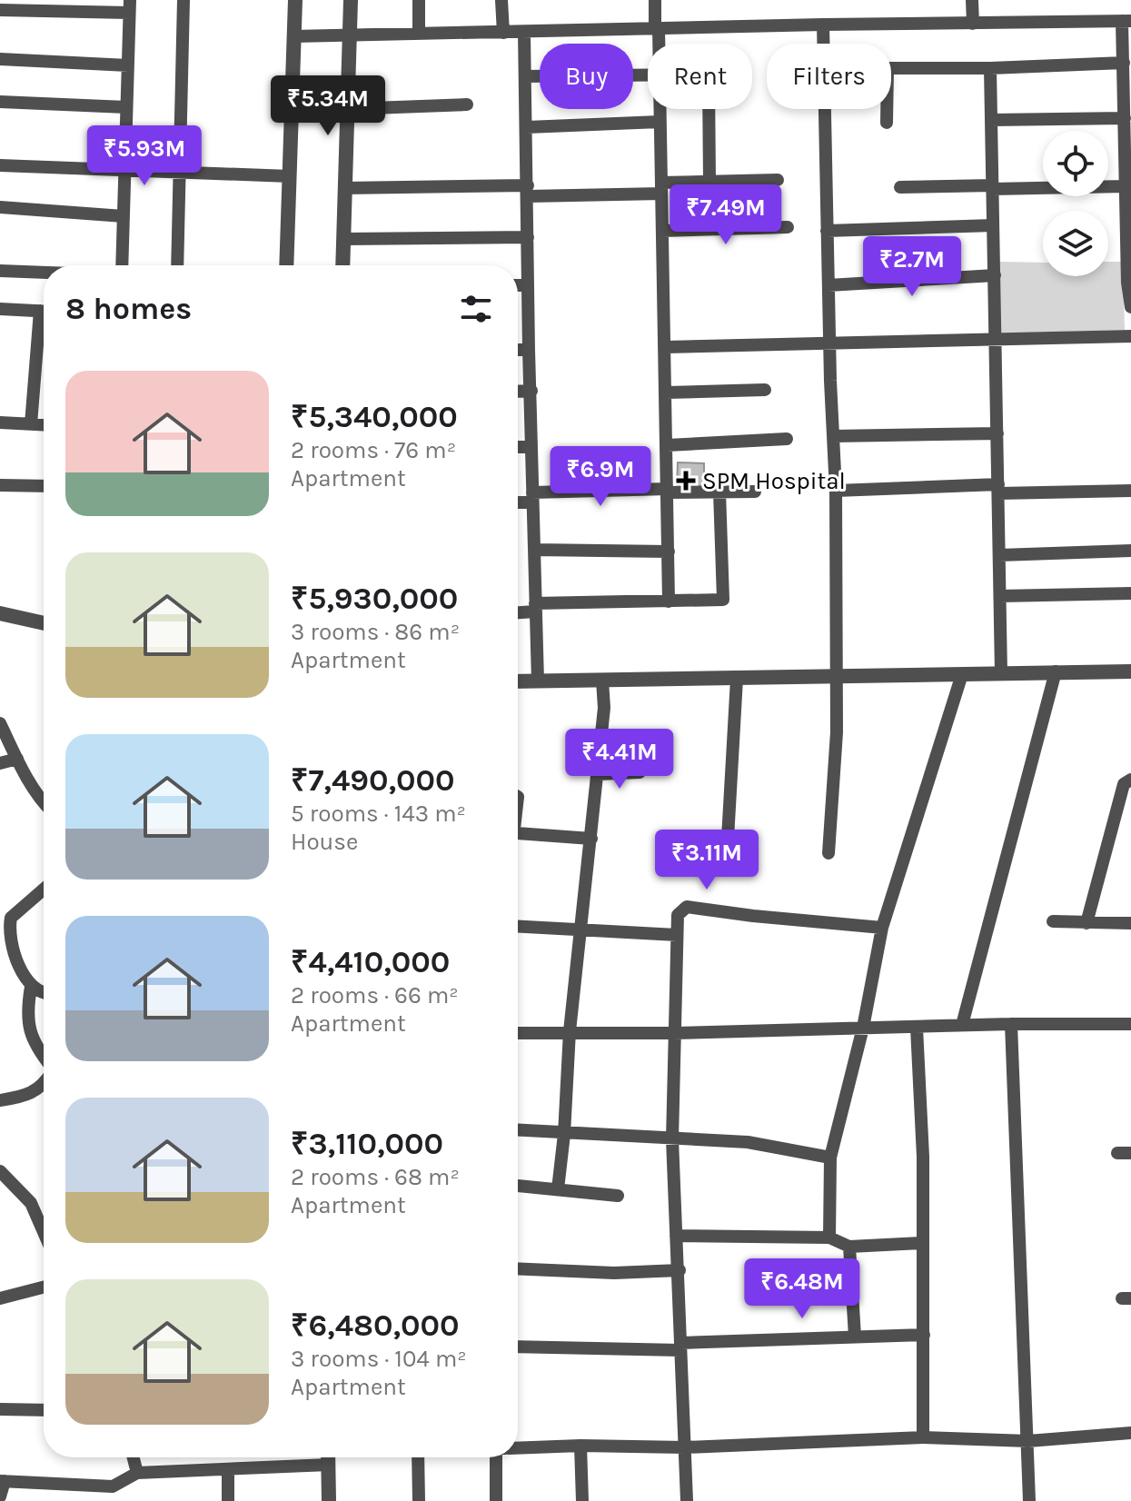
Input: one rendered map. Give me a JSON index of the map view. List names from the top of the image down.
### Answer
{
  "places": {
    "health": ["SPM Hospital"]
  },
  "page": {
    "chip": ["Buy", "Rent", "Filters"],
    "price": [
      "₹5.34M",
      "₹5.93M",
      "₹7.49M",
      "₹2.7M",
      "₹6.9M",
      "₹4.41M",
      "₹3.11M",
      "₹6.48M"
    ],
    "heading": "8 homes",
    "list": [
      {
        "name": "₹5,340,000",
        "note": "2 rooms · 76 m² · Apartment"
      },
      {
        "name": "₹5,930,000",
        "note": "3 rooms · 86 m² · Apartment"
      },
      {
        "name": "₹7,490,000",
        "note": "5 rooms · 143 m² · House"
      },
      {
        "name": "₹4,410,000",
        "note": "2 rooms · 66 m² · Apartment"
      },
      {
        "name": "₹3,110,000",
        "note": "2 rooms · 68 m² · Apartment"
      },
      {
        "name": "₹6,480,000",
        "note": "3 rooms · 104 m² · Apartment"
      }
    ]
  }
}
